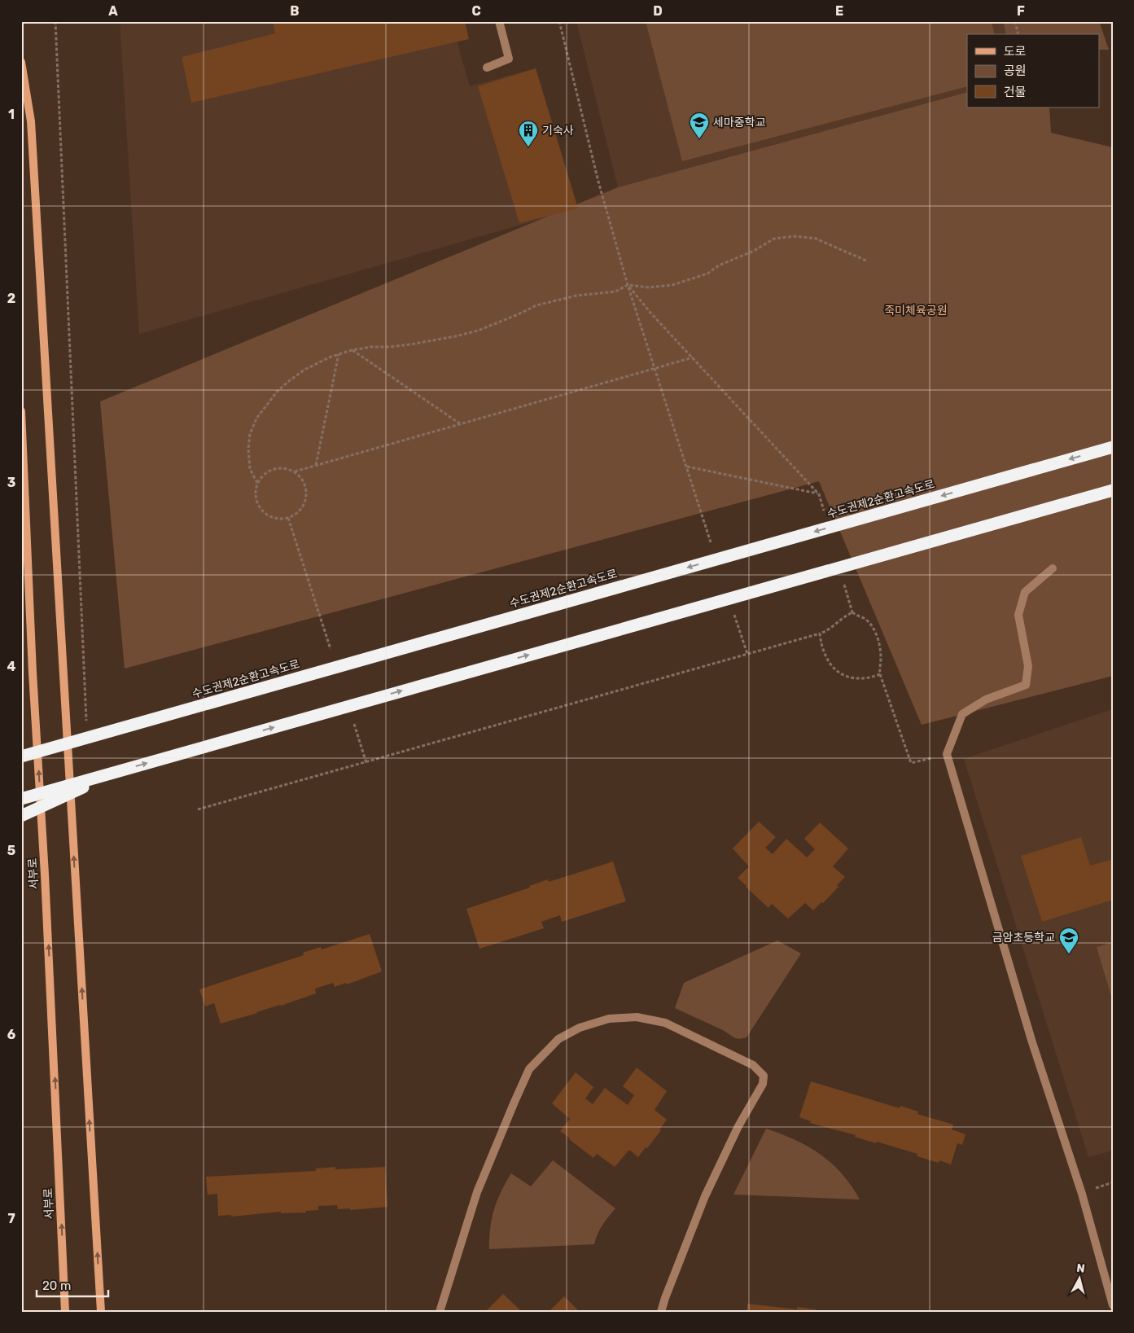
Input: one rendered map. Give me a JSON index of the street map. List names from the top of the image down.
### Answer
{
  "streets": {
    "highway": ["수도권제2순환고속도로"],
    "main road": ["서부로"]
  },
  "parks": ["죽미체육공원"],
  "places": {
    "school or university": ["세마중학교", "금암초등학교"],
    "building": ["기숙사"]
  },
  "legend": ["도로", "공원", "건물"],
  "scale_bar": "20 m",
  "north": "top",
  "grid": {
    "columns": [
      "A",
      "B",
      "C",
      "D",
      "E",
      "F"
    ],
    "rows": [
      "1",
      "2",
      "3",
      "4",
      "5",
      "6",
      "7"
    ]
  }
}
